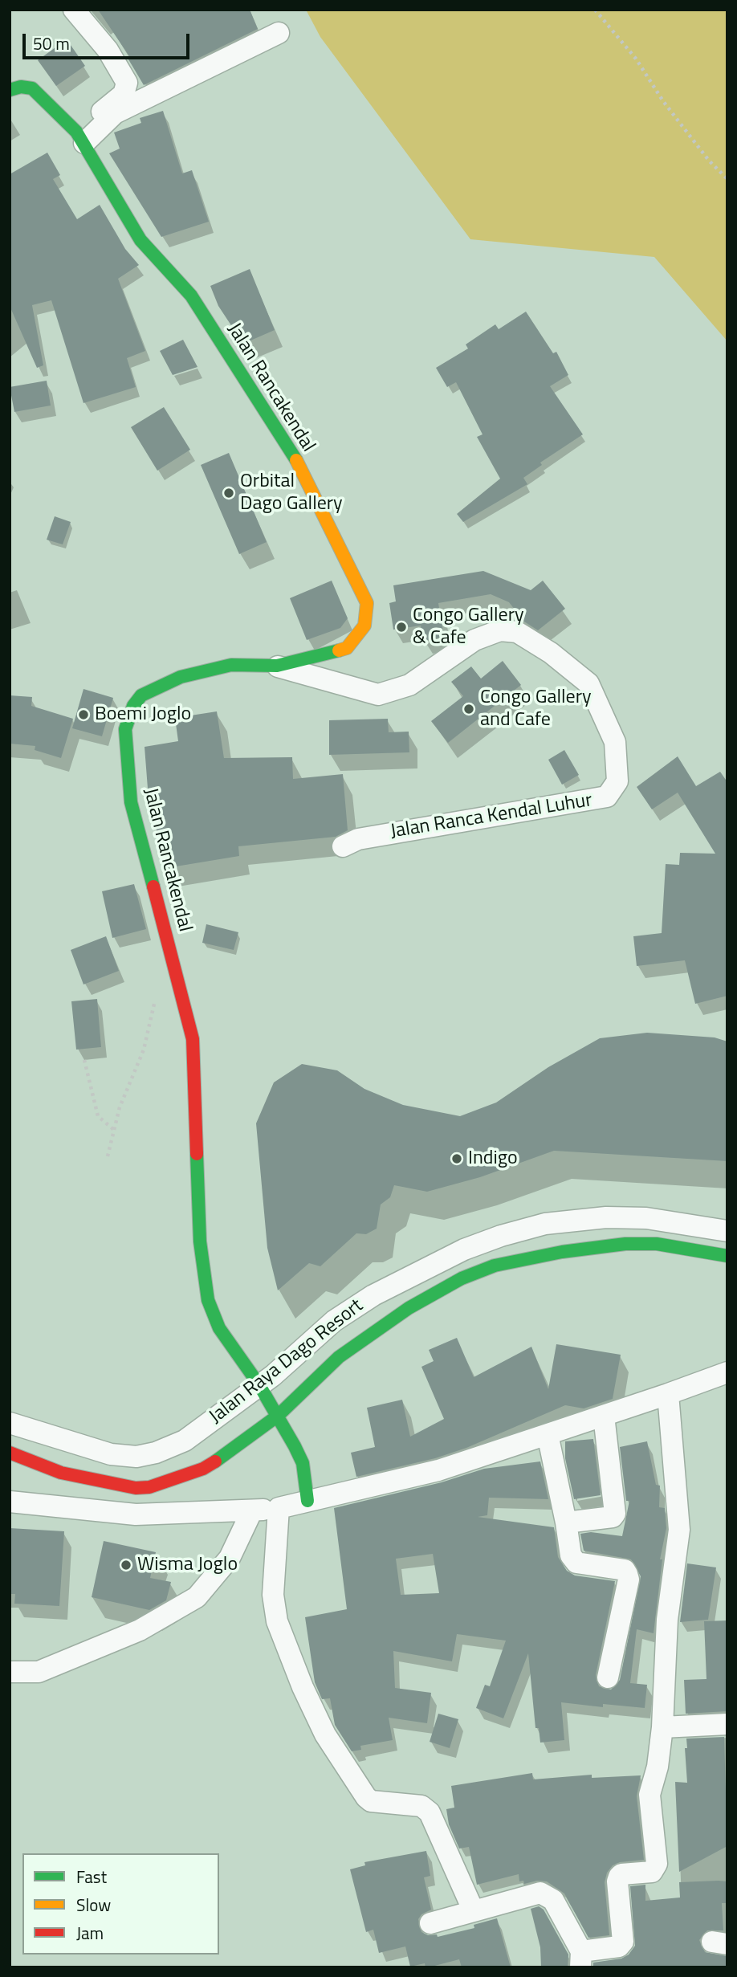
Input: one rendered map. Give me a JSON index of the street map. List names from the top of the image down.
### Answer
{
  "streets": {
    "street": ["Jalan Rancakendal", "Jalan Ranca Kendal Luhur", "Jalan Raya Dago Resort"]
  },
  "crossings": [
    ["Jalan Rancakendal", "Jalan Ranca Kendal Luhur"],
    ["Jalan Rancakendal", "Jalan Raya Dago Resort"]
  ],
  "places": [
    "Orbital Dago Gallery",
    "Congo Gallery & Cafe",
    "Congo Gallery and Cafe",
    "Boemi Joglo",
    "Indigo",
    "Wisma Joglo"
  ],
  "legend": ["Fast", "Slow", "Jam"],
  "scale_bar": "50 m"
}
